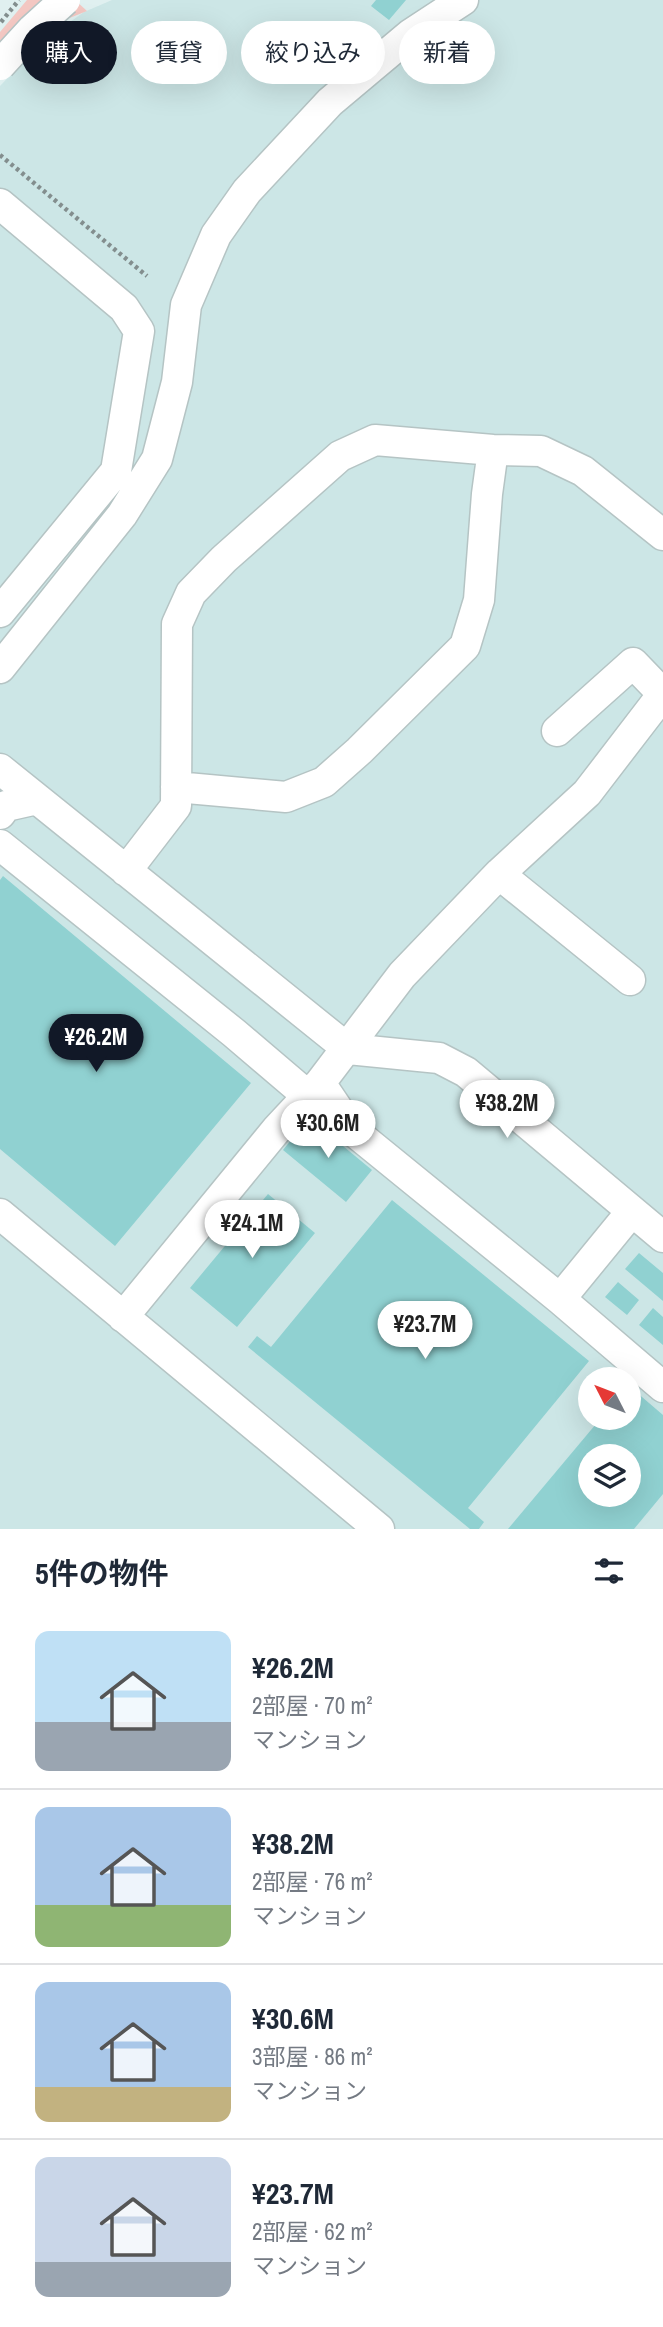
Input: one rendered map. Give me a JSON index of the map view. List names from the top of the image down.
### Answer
{
  "north": "top left",
  "page": {
    "chip": [
      "購入",
      "賃貸",
      "絞り込み",
      "新着"
    ],
    "price": [
      "¥26.2M",
      "¥38.2M",
      "¥30.6M",
      "¥24.1M",
      "¥23.7M"
    ],
    "heading": "5件の物件",
    "list": [
      {
        "name": "¥26.2M",
        "note": "2部屋 · 70 m² · マンション"
      },
      {
        "name": "¥38.2M",
        "note": "2部屋 · 76 m² · マンション"
      },
      {
        "name": "¥30.6M",
        "note": "3部屋 · 86 m² · マンション"
      },
      {
        "name": "¥23.7M",
        "note": "2部屋 · 62 m² · マンション"
      }
    ]
  }
}
